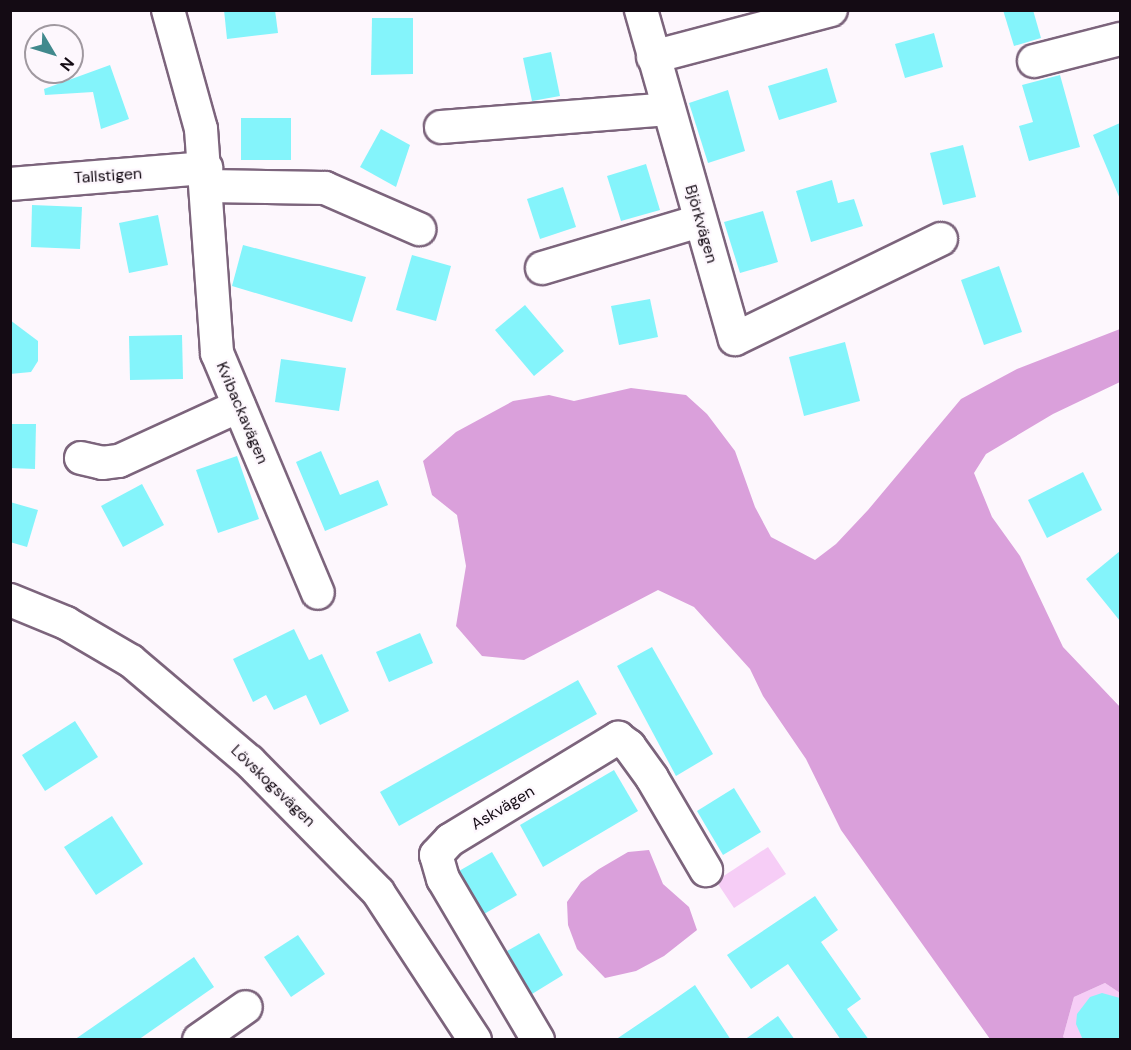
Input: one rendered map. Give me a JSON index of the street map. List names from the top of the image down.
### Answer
{
  "streets": {
    "street": [
      "Tallstigen",
      "Björkvägen",
      "Kvibackavägen",
      "Lövskogsvägen",
      "Askvägen"
    ]
  },
  "crossings": [
    ["Tallstigen", "Kvibackavägen"]
  ],
  "north": "bottom right"
}
